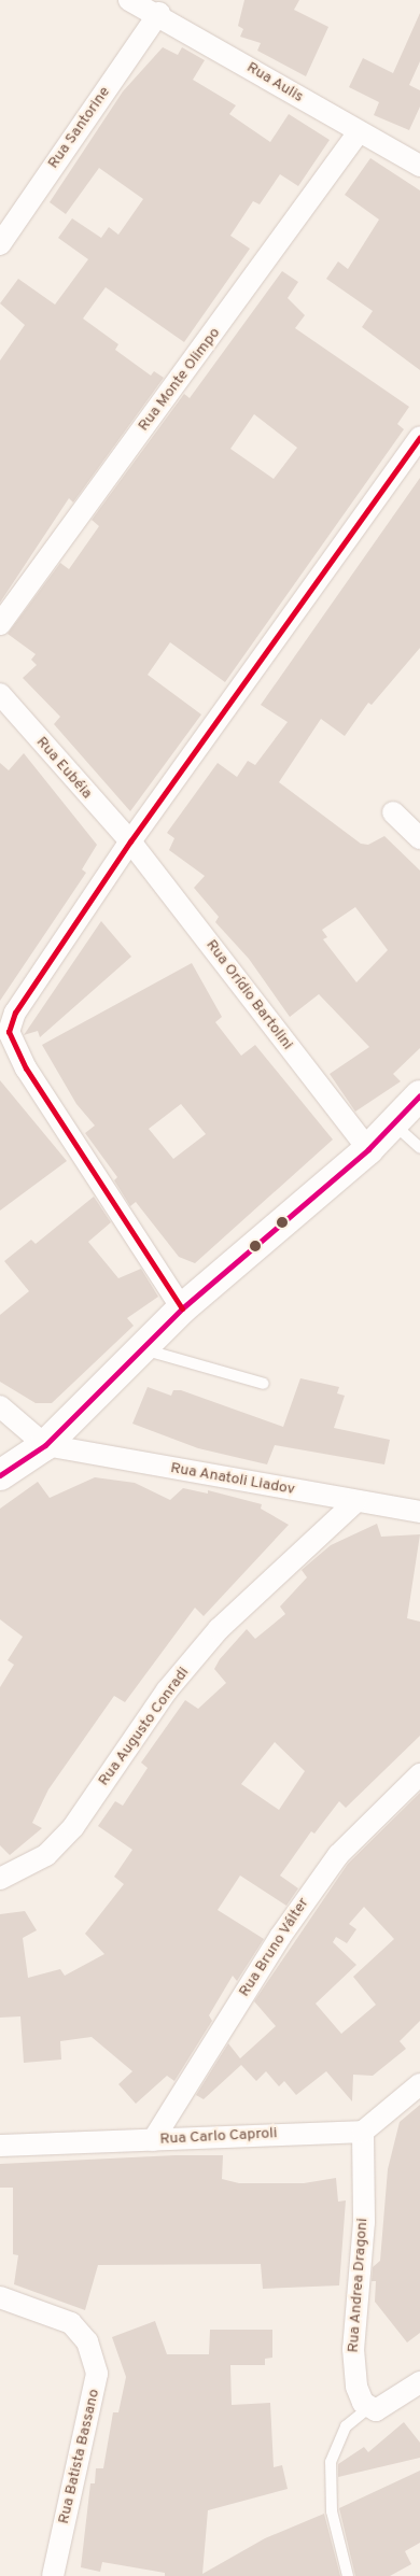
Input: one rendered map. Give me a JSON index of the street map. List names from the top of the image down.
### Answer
{
  "streets": {
    "street": [
      "Rua Aulis",
      "Rua Santorine",
      "Rua Monte Olimpo",
      "Rua Eubéia",
      "Rua Orídio Bartolini",
      "Rua Anatoli Liadov",
      "Rua Augusto Conradi",
      "Rua Bruno Válter",
      "Rua Carlo Caproli",
      "Rua Andrea Dragoni",
      "Rua Batista Bassano"
    ]
  },
  "crossings": [
    ["Rua Aulis", "Rua Santorine"],
    ["Rua Aulis", "Rua Monte Olimpo"],
    ["Rua Eubéia", "Rua Orídio Bartolini"],
    ["Rua Anatoli Liadov", "Rua Augusto Conradi"],
    ["Rua Bruno Válter", "Rua Carlo Caproli"],
    ["Rua Carlo Caproli", "Rua Andrea Dragoni"]
  ]
}
